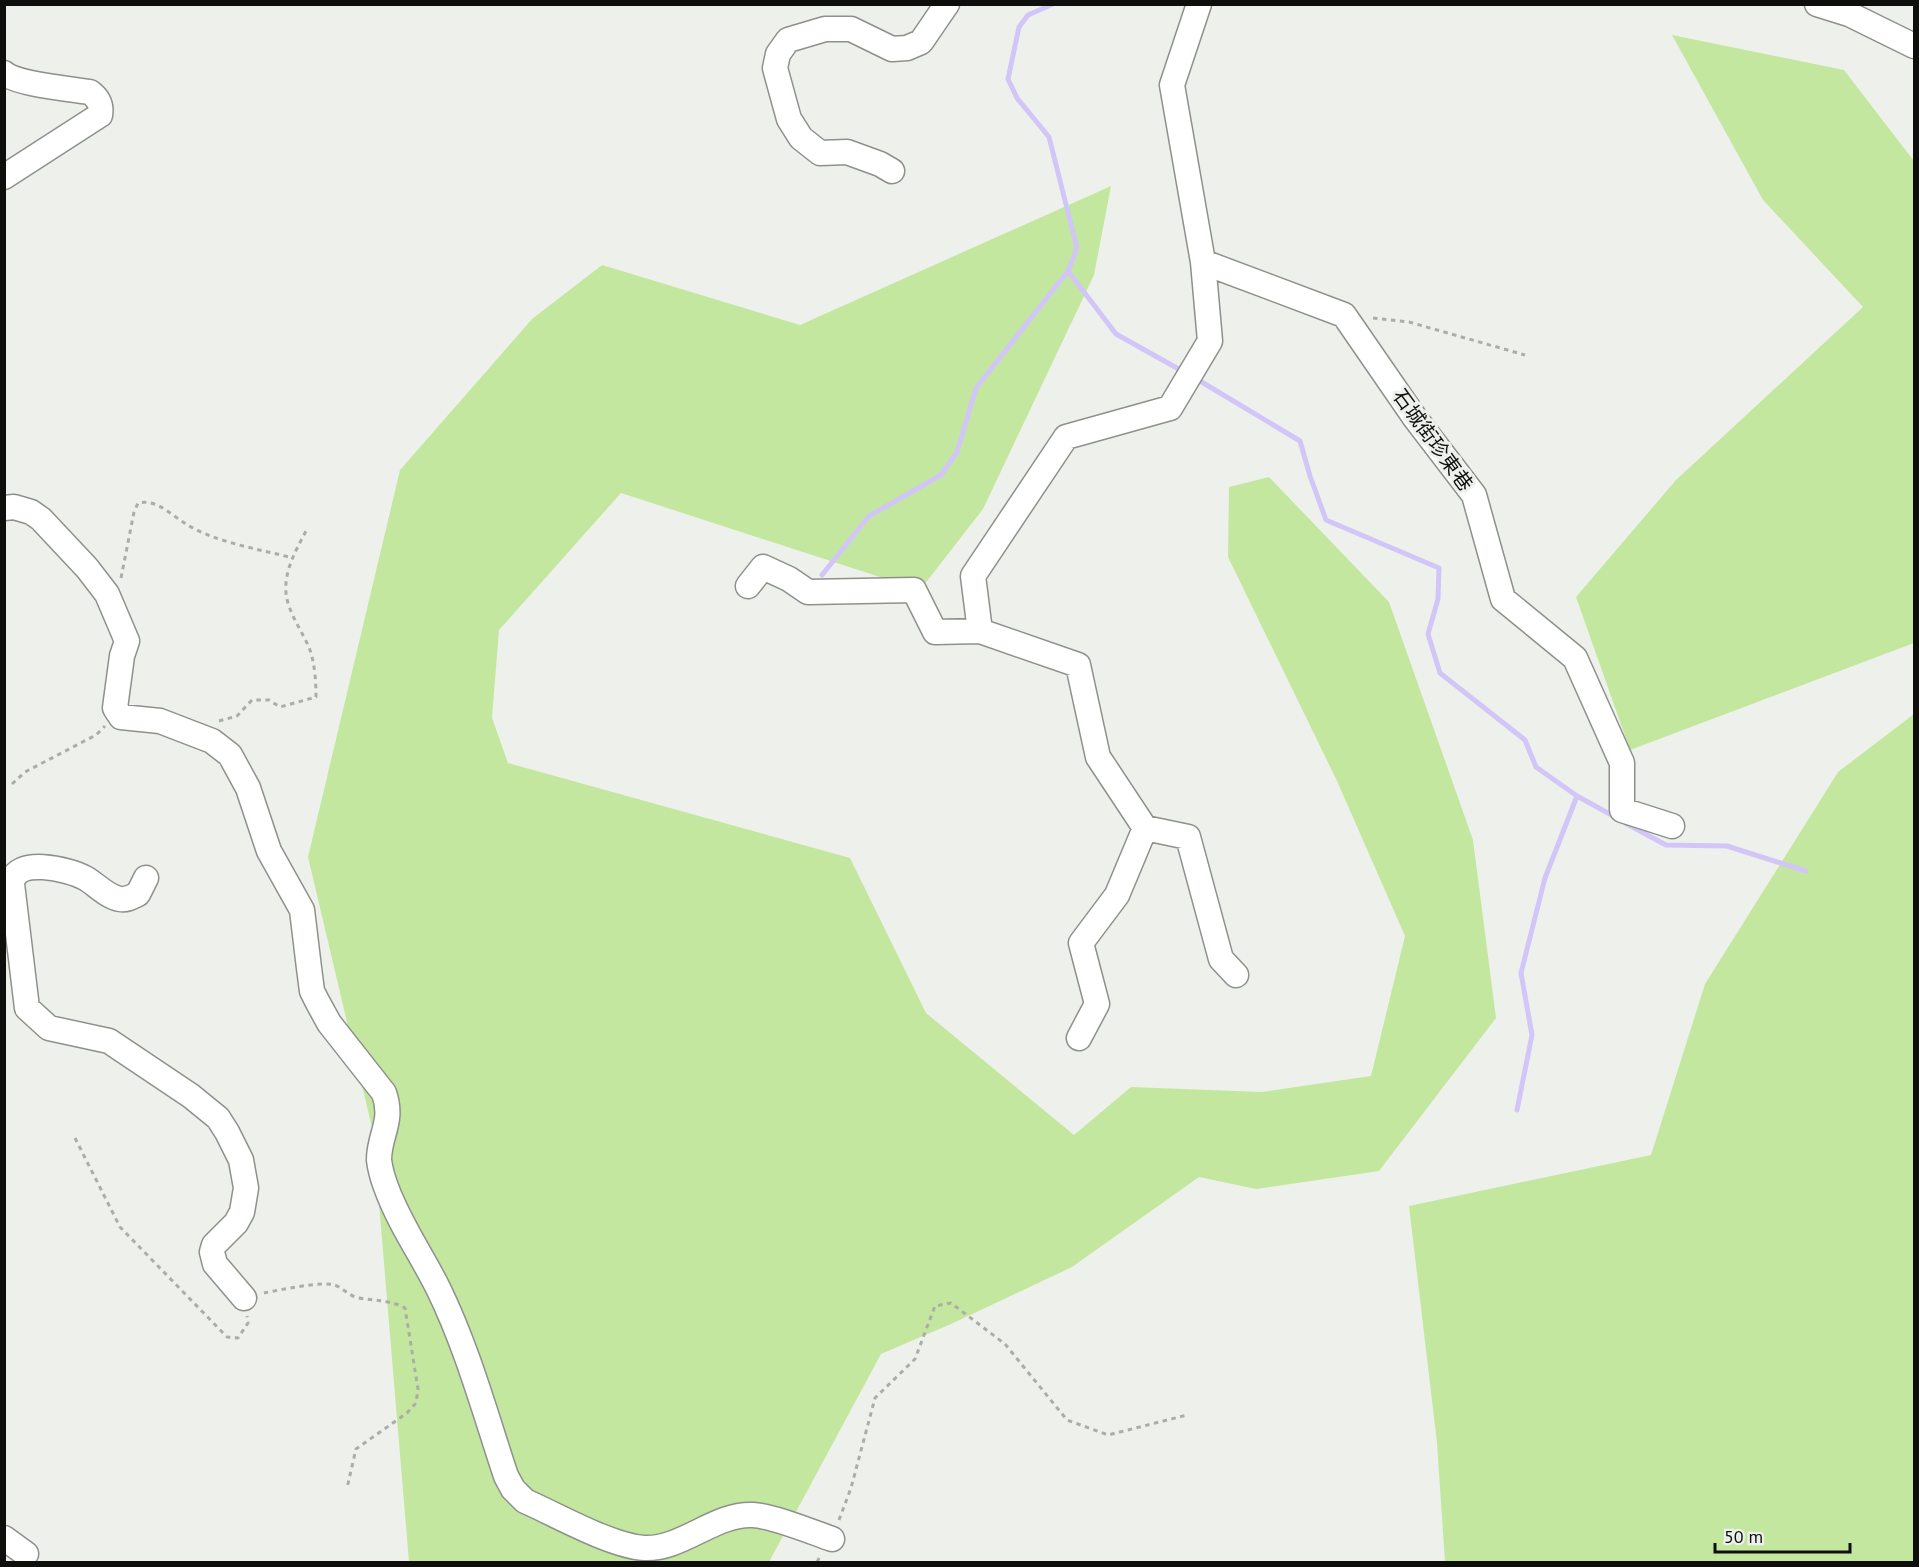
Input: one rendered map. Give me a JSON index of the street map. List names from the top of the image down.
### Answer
{
  "streets": {
    "street": ["石城街珍東巷"]
  },
  "scale_bar": "50 m"
}
